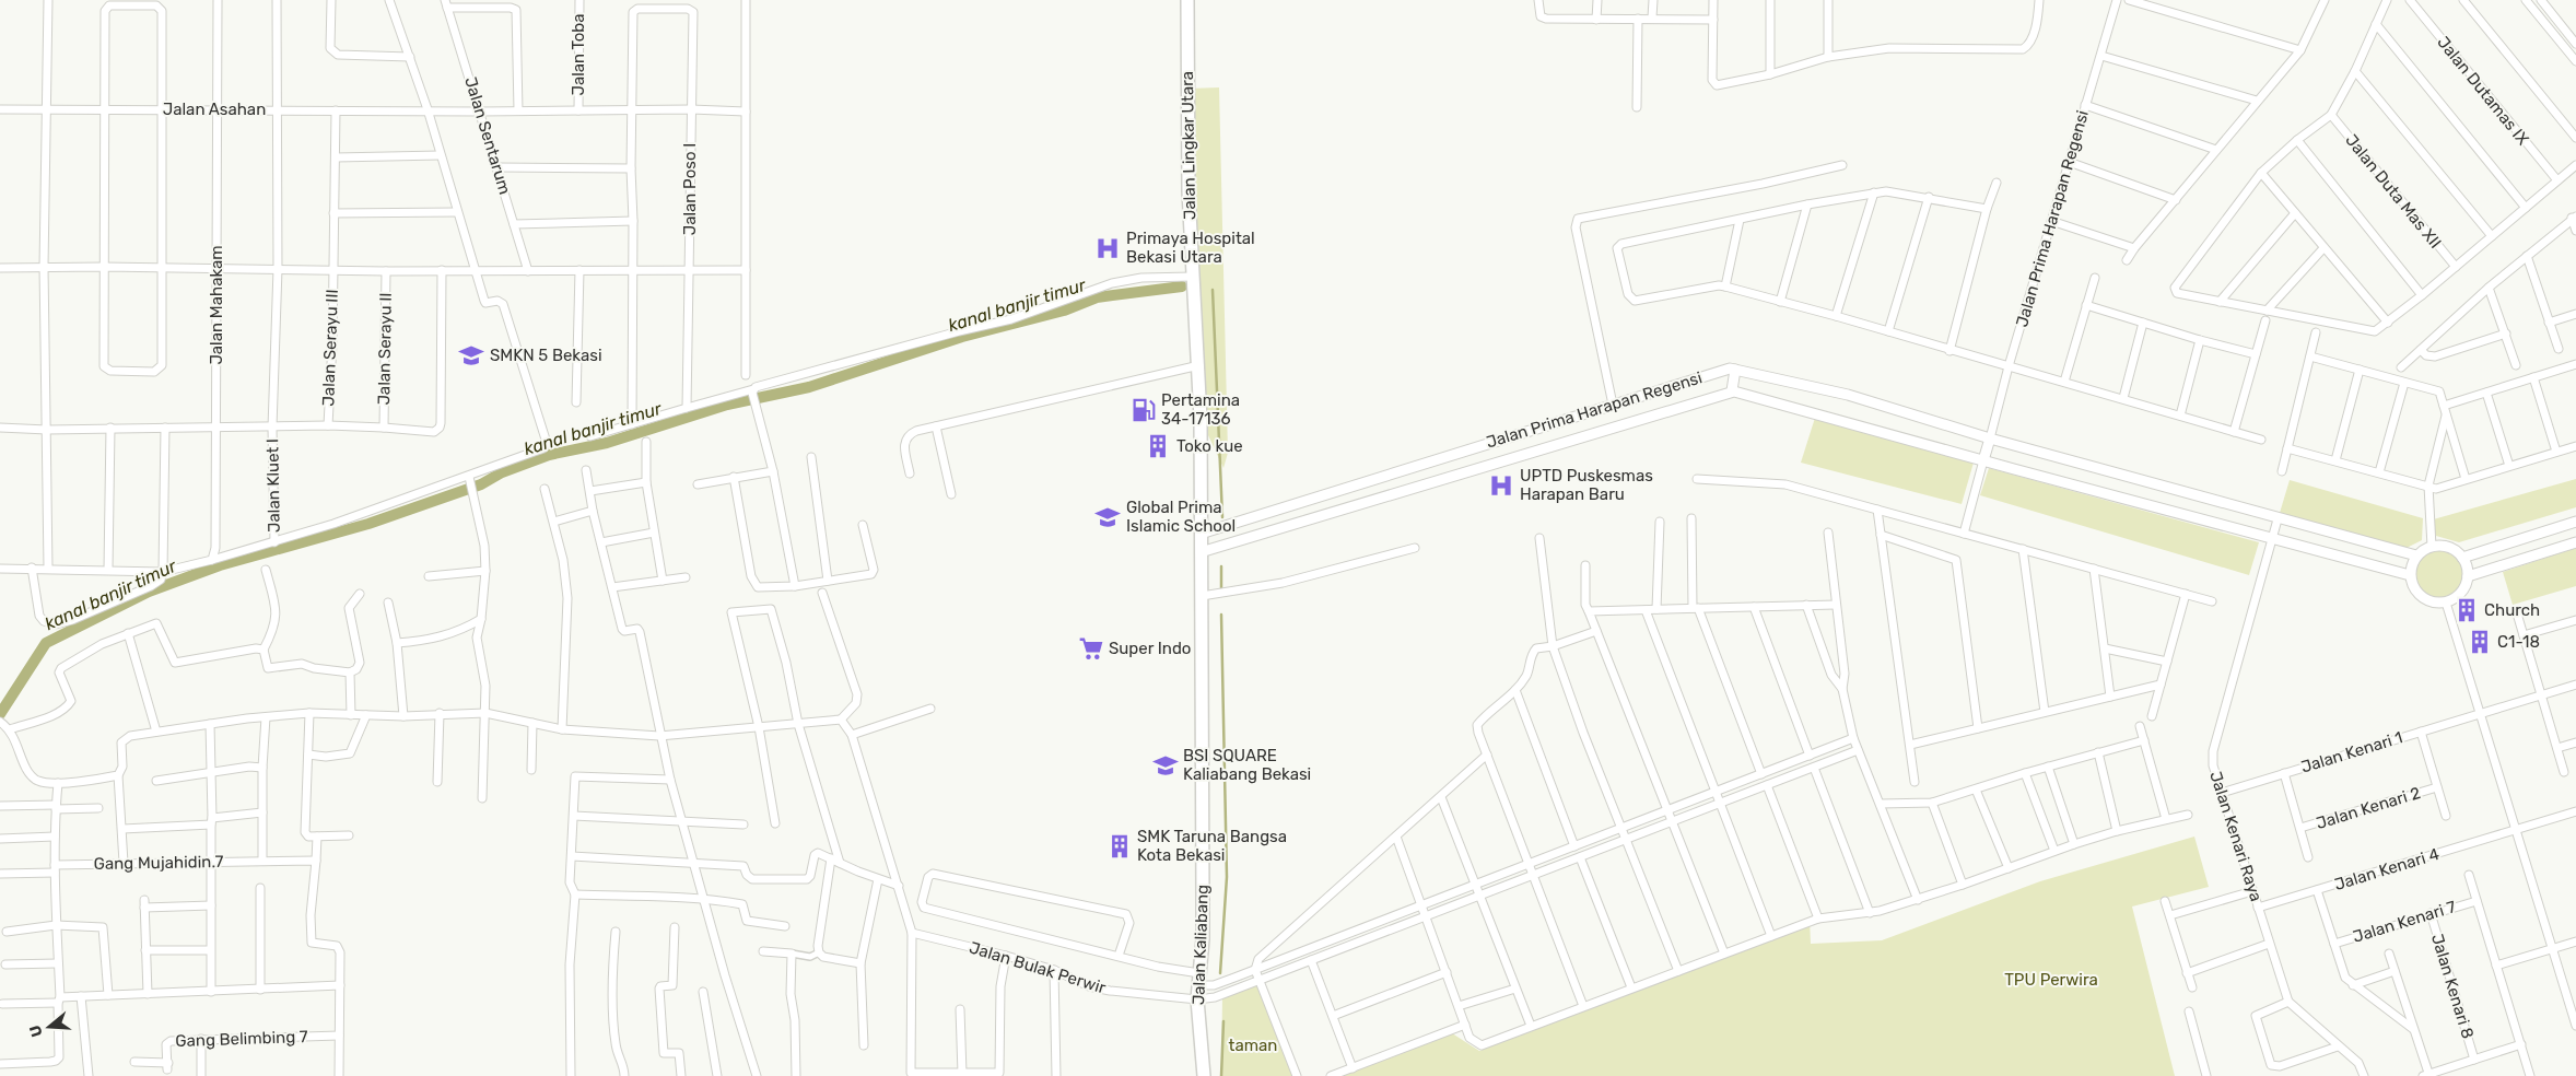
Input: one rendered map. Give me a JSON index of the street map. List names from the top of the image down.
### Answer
{
  "streets": {
    "main road": ["Jalan Lingkar Utara", "Jalan Kaliabang"],
    "street": [
      "Jalan Toba",
      "Jalan Dutamas IX",
      "Jalan Asahan",
      "Jalan Sentarum",
      "Jalan Poso I",
      "Jalan Duta Mas XII",
      "Jalan Prima Harapan Regensi",
      "Jalan Mahakam",
      "Jalan Serayu III",
      "Jalan Serayu II",
      "Jalan Kluet I",
      "Jalan Kenari 1",
      "Jalan Kenari 2",
      "Jalan Kenari Raya",
      "Gang Mujahidin.7",
      "Jalan Kenari 4",
      "Jalan Kenari 7",
      "Jalan Bulak Perwir",
      "Jalan Kenari 8",
      "Gang Belimbing 7"
    ]
  },
  "crossings": [
    ["Jalan Toba", "Jalan Asahan"],
    ["Jalan Asahan", "Jalan Sentarum"],
    ["Jalan Asahan", "Jalan Poso I"],
    ["Jalan Asahan", "Jalan Mahakam"],
    ["Jalan Asahan", "Jalan Serayu III"],
    ["Jalan Asahan", "Jalan Kluet I"],
    ["Jalan Lingkar Utara", "Jalan Prima Harapan Regensi"],
    ["Jalan Lingkar Utara", "Jalan Kaliabang"],
    ["Jalan Prima Harapan Regensi", "Jalan Kenari Raya"],
    ["Jalan Prima Harapan Regensi", "Jalan Kaliabang"],
    ["Jalan Kenari 1", "Jalan Kenari 2"],
    ["Jalan Kenari 1", "Jalan Kenari Raya"],
    ["Jalan Kenari Raya", "Jalan Kenari 4"],
    ["Jalan Kenari 7", "Jalan Kenari 8"],
    ["Jalan Kaliabang", "Jalan Bulak Perwir"]
  ],
  "water": ["kanal banjir timur"],
  "parks": ["TPU Perwira", "taman"],
  "places": {
    "hospital": ["Primaya Hospital Bekasi Utara", "UPTD Puskesmas Harapan Baru"],
    "school or university": ["SMKN 5 Bekasi", "Global Prima Islamic School", "BSI SQUARE Kaliabang Bekasi"],
    "fuel station": ["Pertamina 34-17136"],
    "building": [
      "Toko kue",
      "Church",
      "C1-18",
      "SMK Taruna Bangsa Kota Bekasi"
    ],
    "supermarket": ["Super Indo"]
  },
  "north": "left"
}
